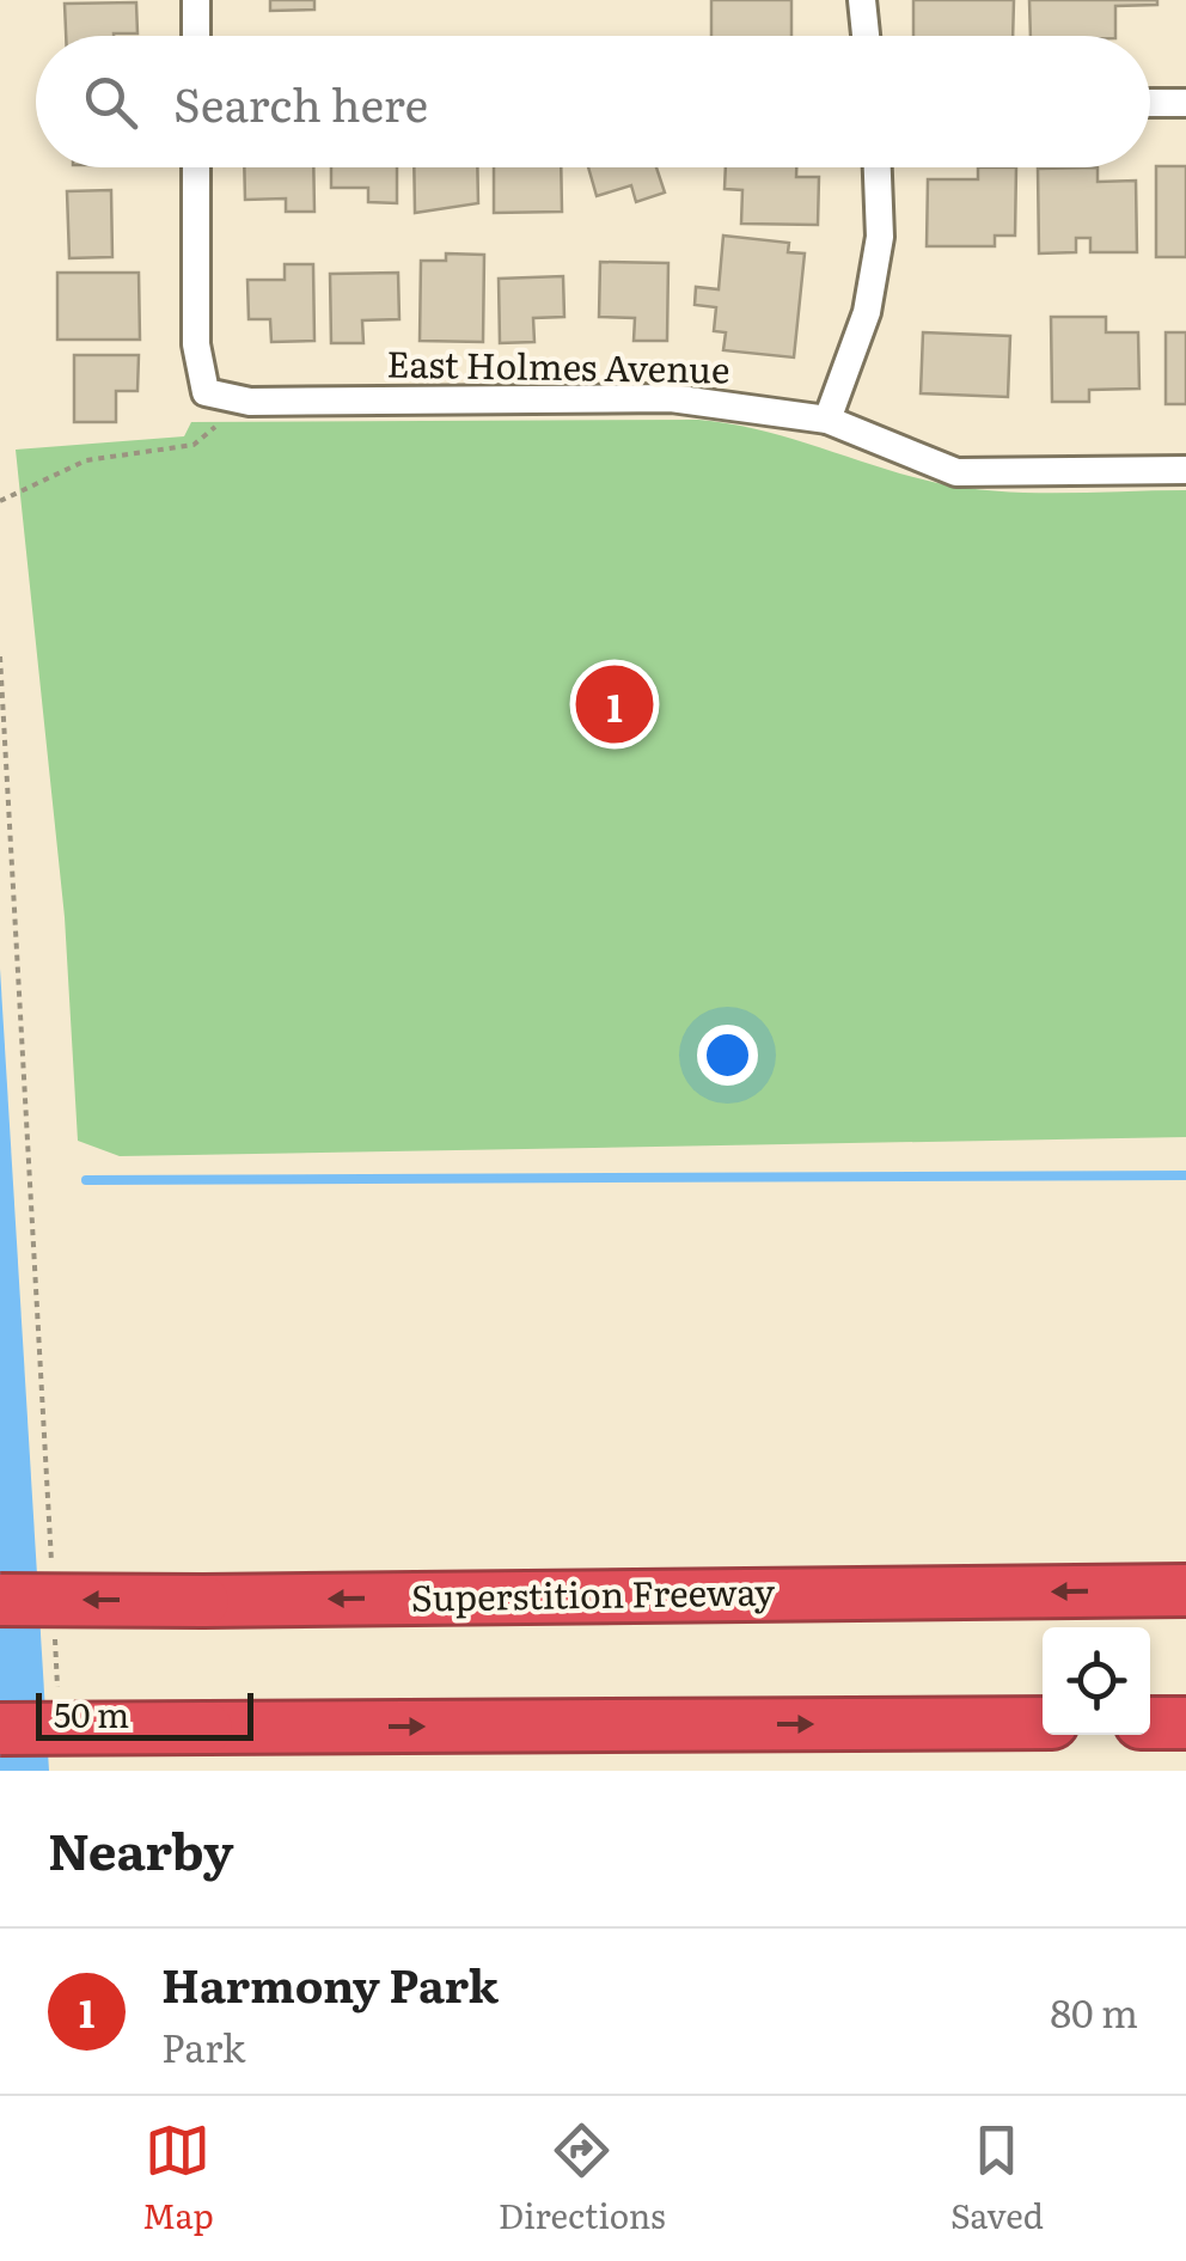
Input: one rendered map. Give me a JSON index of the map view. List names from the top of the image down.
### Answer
{
  "streets": {
    "highway": ["Superstition Freeway"],
    "street": ["East Holmes Avenue"]
  },
  "scale_bar": "50 m",
  "page": {
    "search": "Search here",
    "pins": "1",
    "scale": "50 m",
    "heading": "Nearby",
    "list": [
      {
        "mark": "1",
        "name": "Harmony Park",
        "note": "Park",
        "value": "80 m"
      }
    ],
    "nav": ["Map", "Directions", "Saved"]
  }
}
